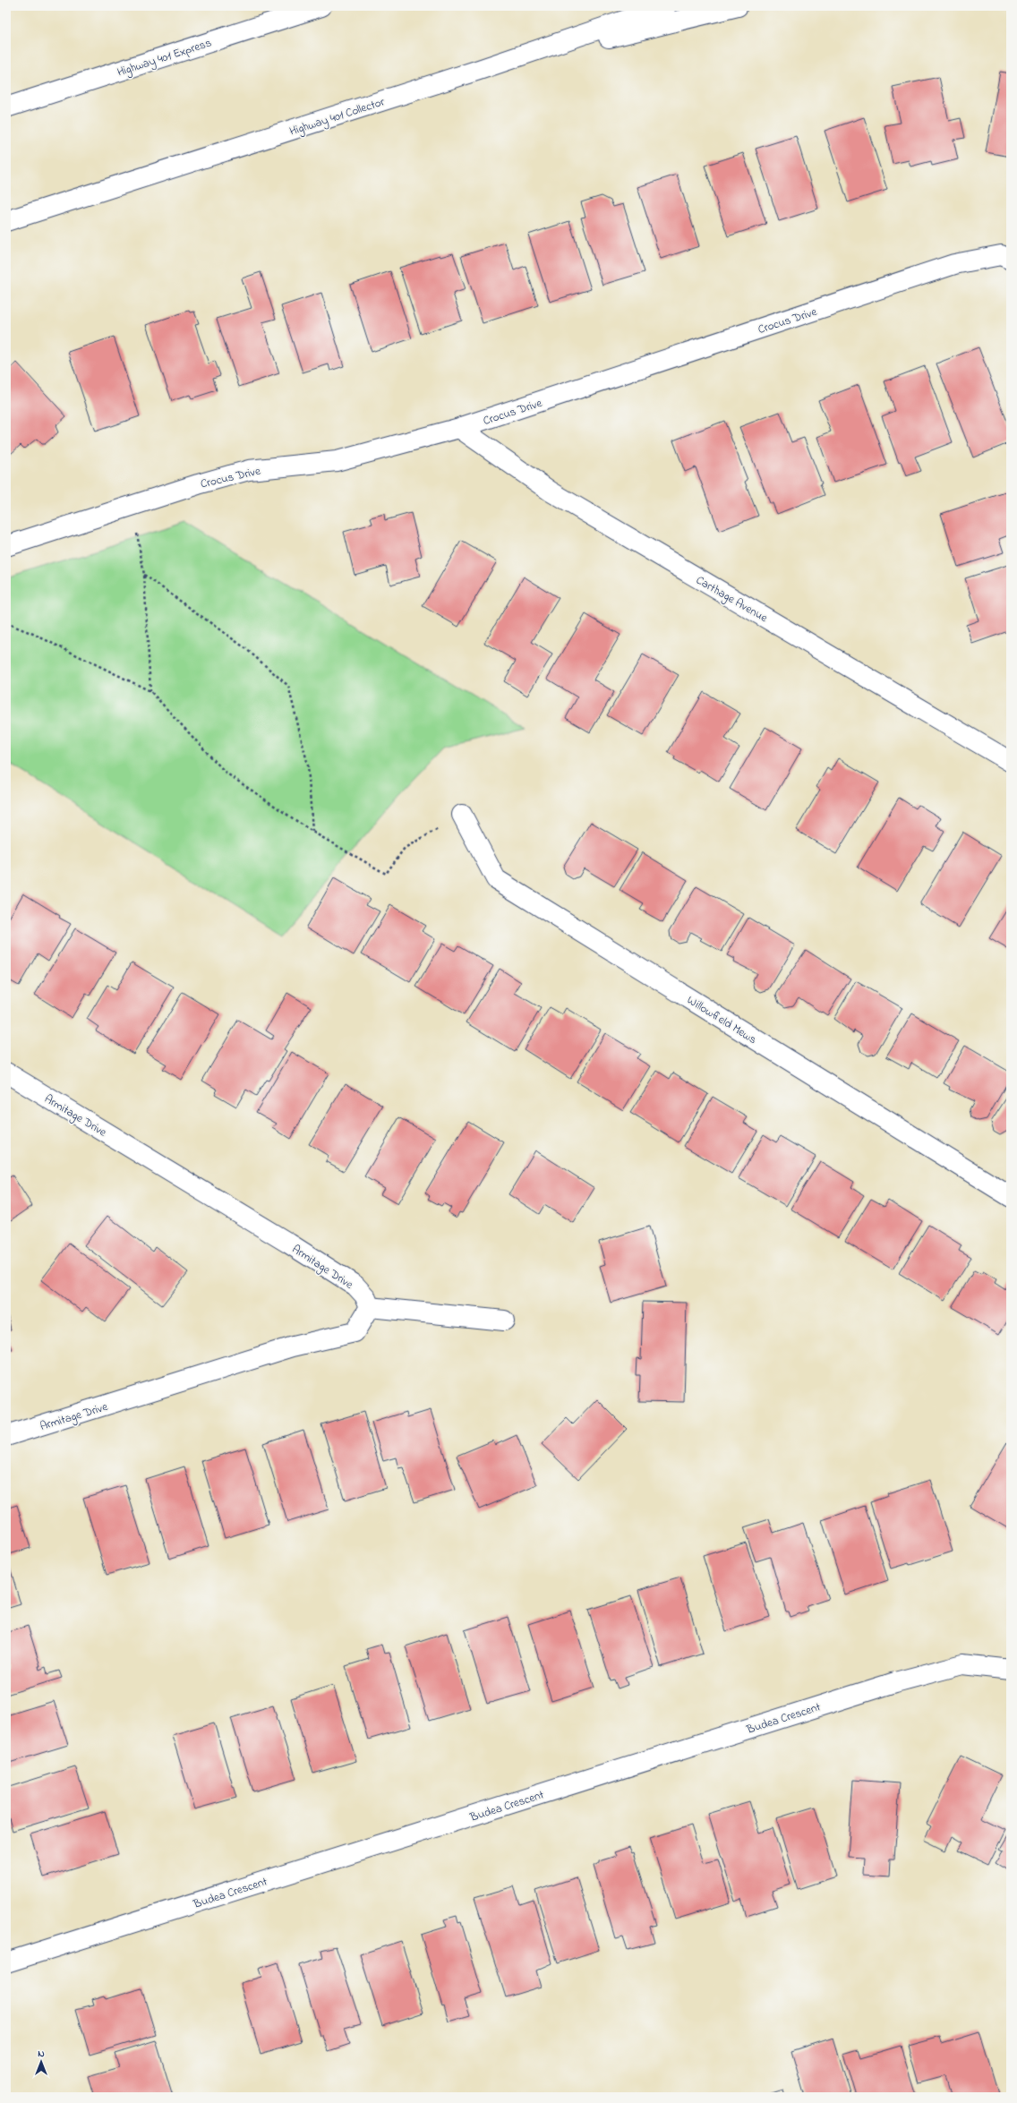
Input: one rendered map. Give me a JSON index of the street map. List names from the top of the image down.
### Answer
{
  "streets": {
    "main road": [
      "Highway 401 Express",
      "Highway 401 Collector",
      "Crocus Drive",
      "Carthage Avenue",
      "Willowfield Mews",
      "Armitage Drive",
      "Budea Crescent"
    ]
  },
  "crossings": [
    ["Crocus Drive", "Carthage Avenue"]
  ],
  "north": "top"
}
